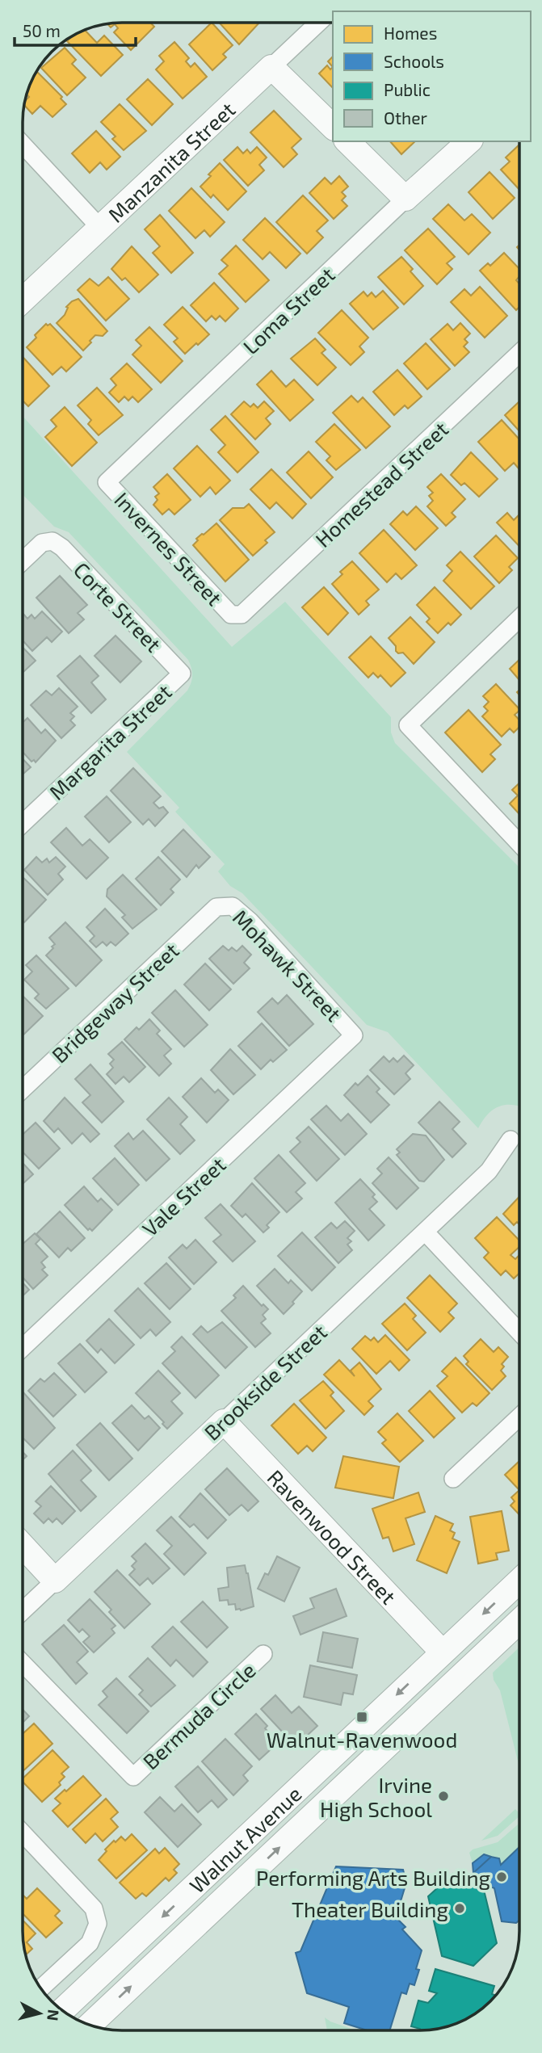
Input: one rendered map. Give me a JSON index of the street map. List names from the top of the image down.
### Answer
{
  "streets": {
    "main road": [
      "Manzanita Street",
      "Loma Street",
      "Brookside Street",
      "Ravenwood Street",
      "Walnut Avenue"
    ],
    "street": [
      "Homestead Street",
      "Invernes Street",
      "Corte Street",
      "Margarita Street",
      "Mohawk Street",
      "Bridgeway Street",
      "Vale Street",
      "Bermuda Circle"
    ]
  },
  "crossings": [
    ["Loma Street", "Invernes Street"],
    ["Homestead Street", "Invernes Street"],
    ["Corte Street", "Margarita Street"],
    ["Mohawk Street", "Bridgeway Street"],
    ["Mohawk Street", "Vale Street"],
    ["Brookside Street", "Ravenwood Street"],
    ["Ravenwood Street", "Walnut Avenue"]
  ],
  "places": {
    "transit": ["Walnut-Ravenwood"],
    "other": ["Irvine High School", "Performing Arts Building", "Theater Building"]
  },
  "legend": [
    "Homes",
    "Schools",
    "Public",
    "Other"
  ],
  "scale_bar": "50 m",
  "north": "right"
}
